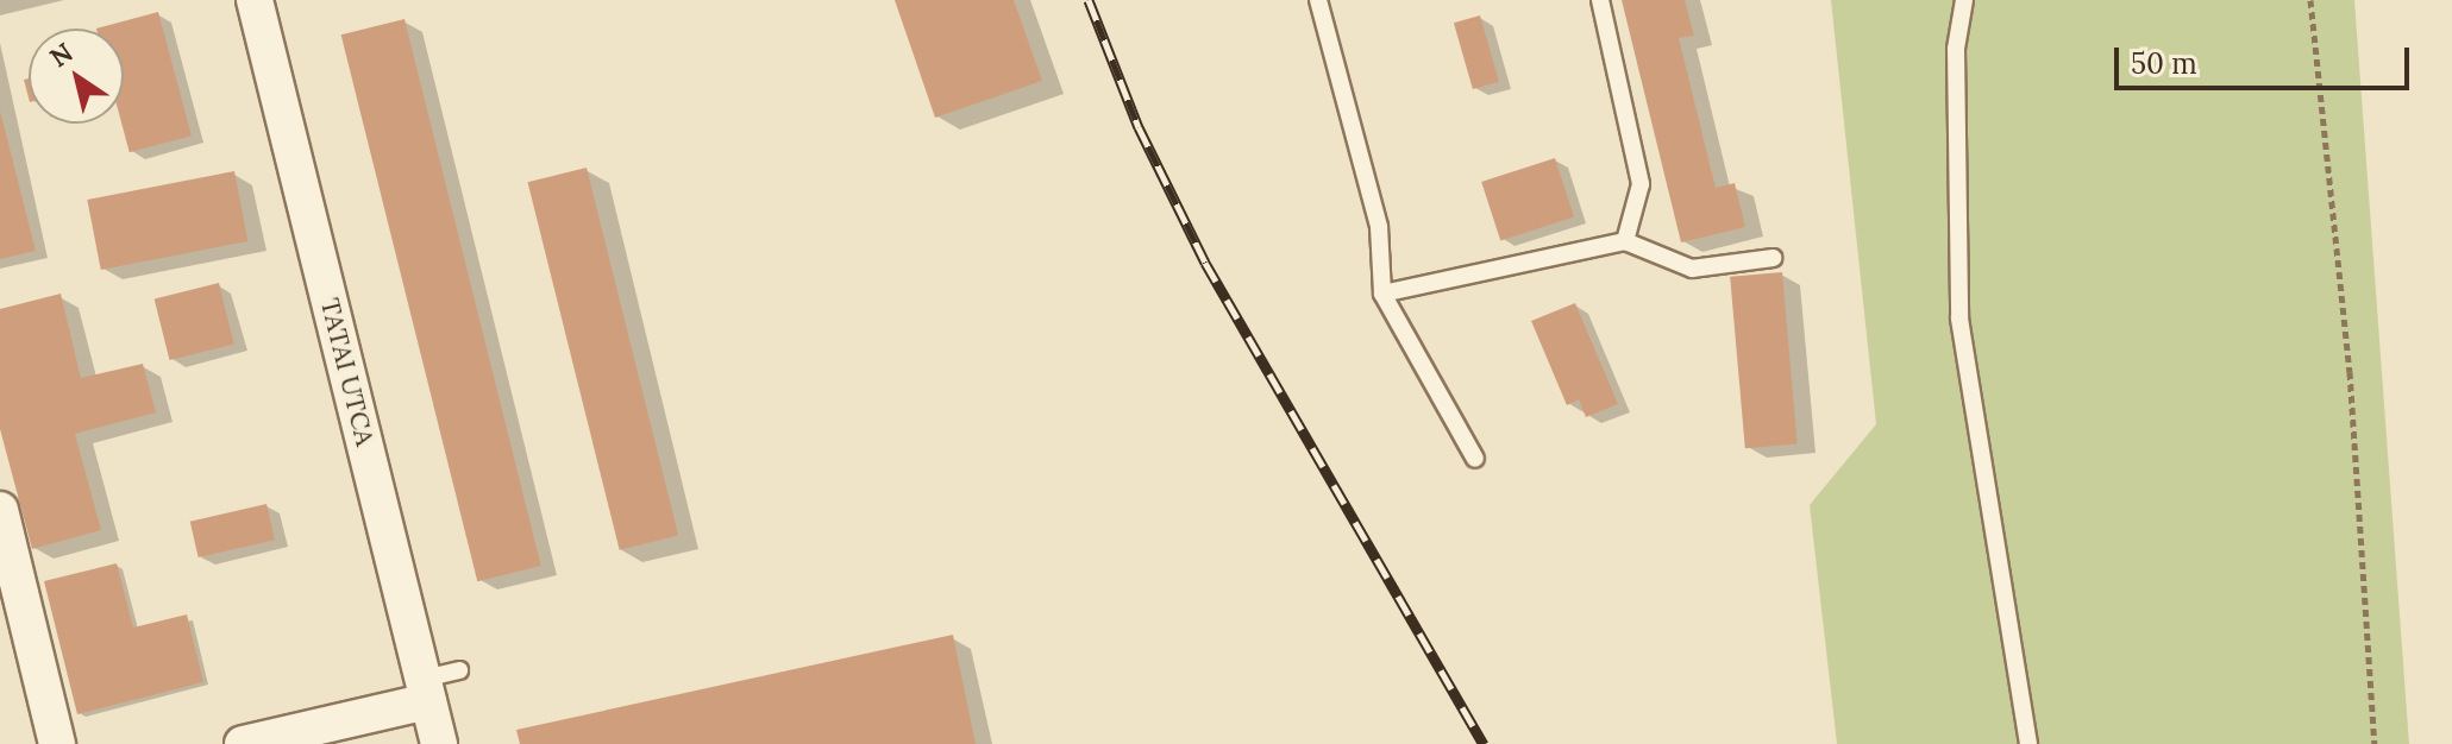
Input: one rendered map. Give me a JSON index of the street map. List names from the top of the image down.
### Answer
{
  "streets": {
    "street": ["TATAI UTCA"]
  },
  "scale_bar": "50 m",
  "north": "top left"
}
